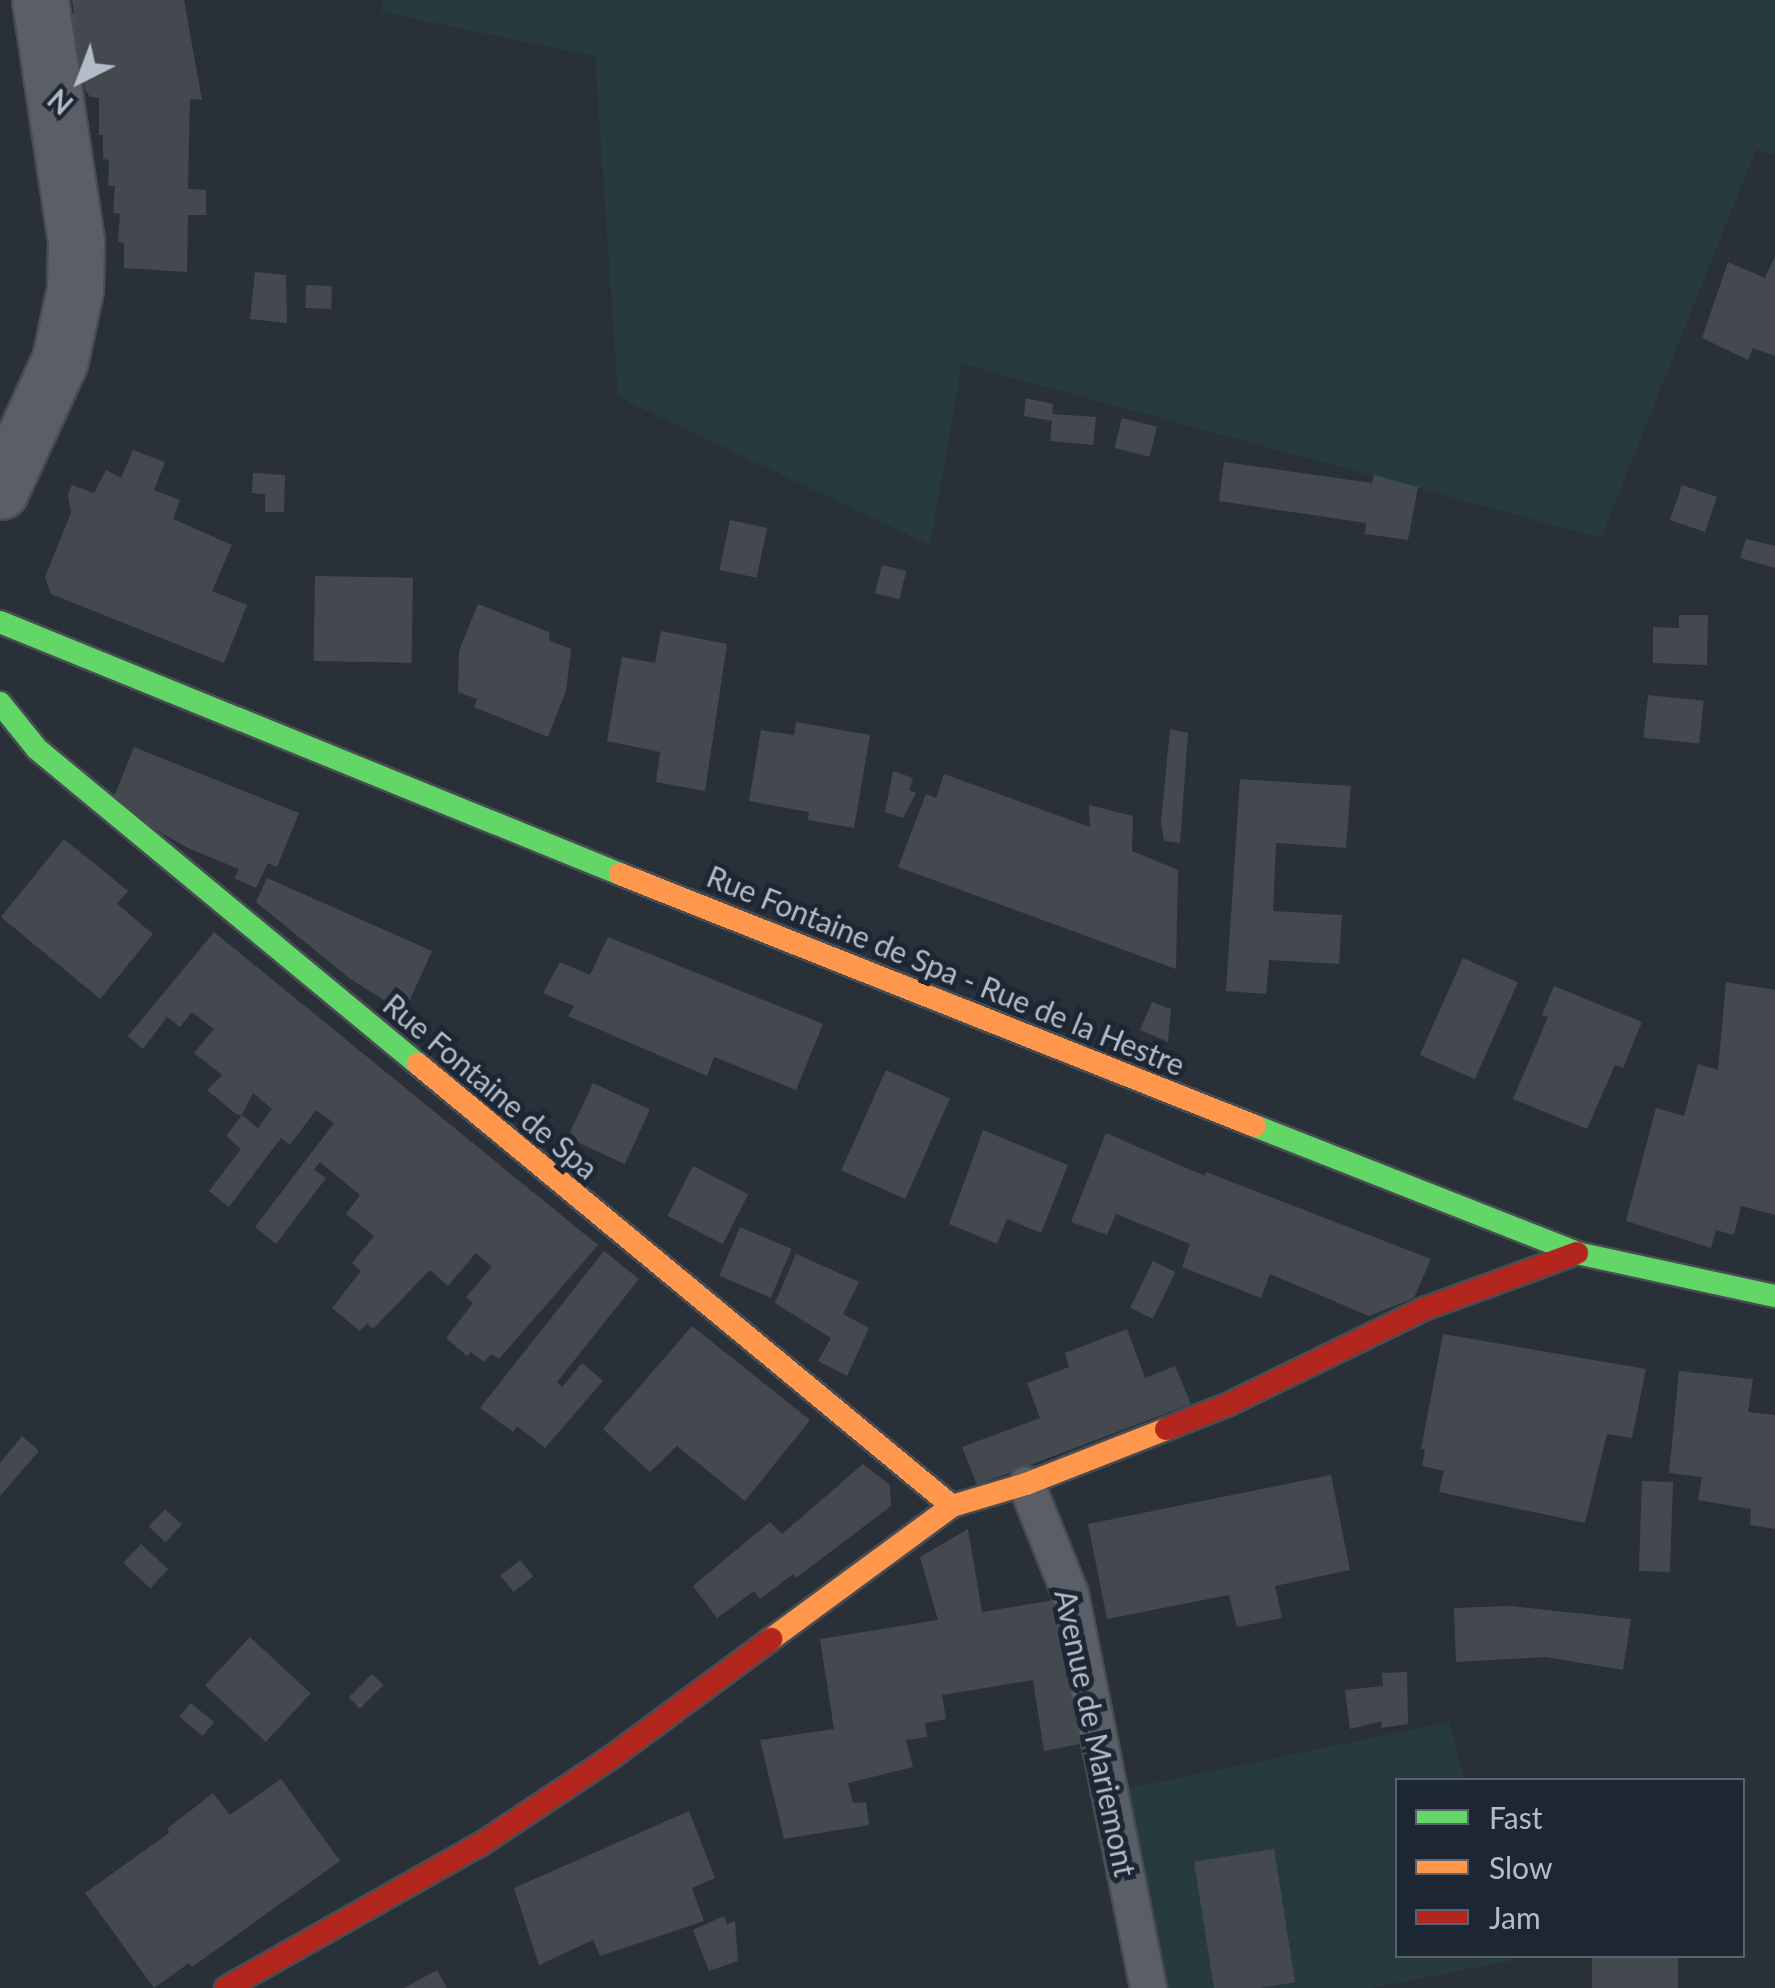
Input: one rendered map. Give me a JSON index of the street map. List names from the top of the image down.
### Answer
{
  "streets": {
    "street": ["Rue Fontaine de Spa - Rue de la Hestre", "Rue Fontaine de Spa"],
    "lane": ["Avenue de Mariemont"]
  },
  "legend": ["Fast", "Slow", "Jam"],
  "north": "bottom left"
}
